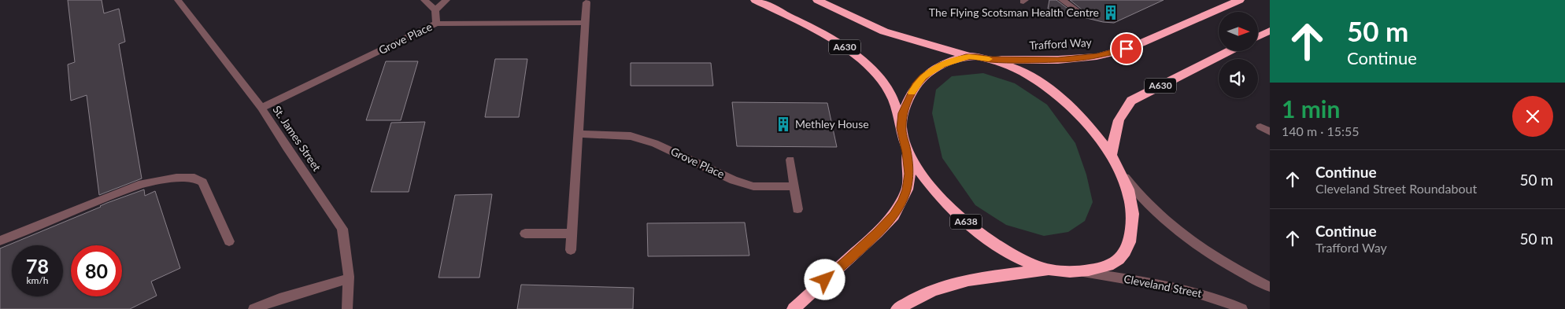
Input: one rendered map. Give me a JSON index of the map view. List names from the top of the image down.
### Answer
{
  "streets": {
    "highway": ["Trafford Way", "A630", "A638"],
    "street": ["Grove Place", "St. James Street", "Cleveland Street"]
  },
  "crossings": [
    ["Grove Place", "St. James Street"],
    ["Trafford Way", "A638"],
    ["A630", "A638"],
    ["A638", "Cleveland Street"]
  ],
  "places": {
    "building": ["The Flying Scotsman Health Centre", "Methley House"]
  },
  "north": "right",
  "page": {
    "turn": ["50 m", "Continue"],
    "heading": ["1 min", "140 m · 15:55"],
    "list": [
      {
        "name": "Continue",
        "note": "Cleveland Street Roundabout",
        "value": "50 m"
      },
      {
        "name": "Continue",
        "note": "Trafford Way",
        "value": "50 m"
      }
    ],
    "speed": "78 km/h",
    "limit": "80"
  }
}
